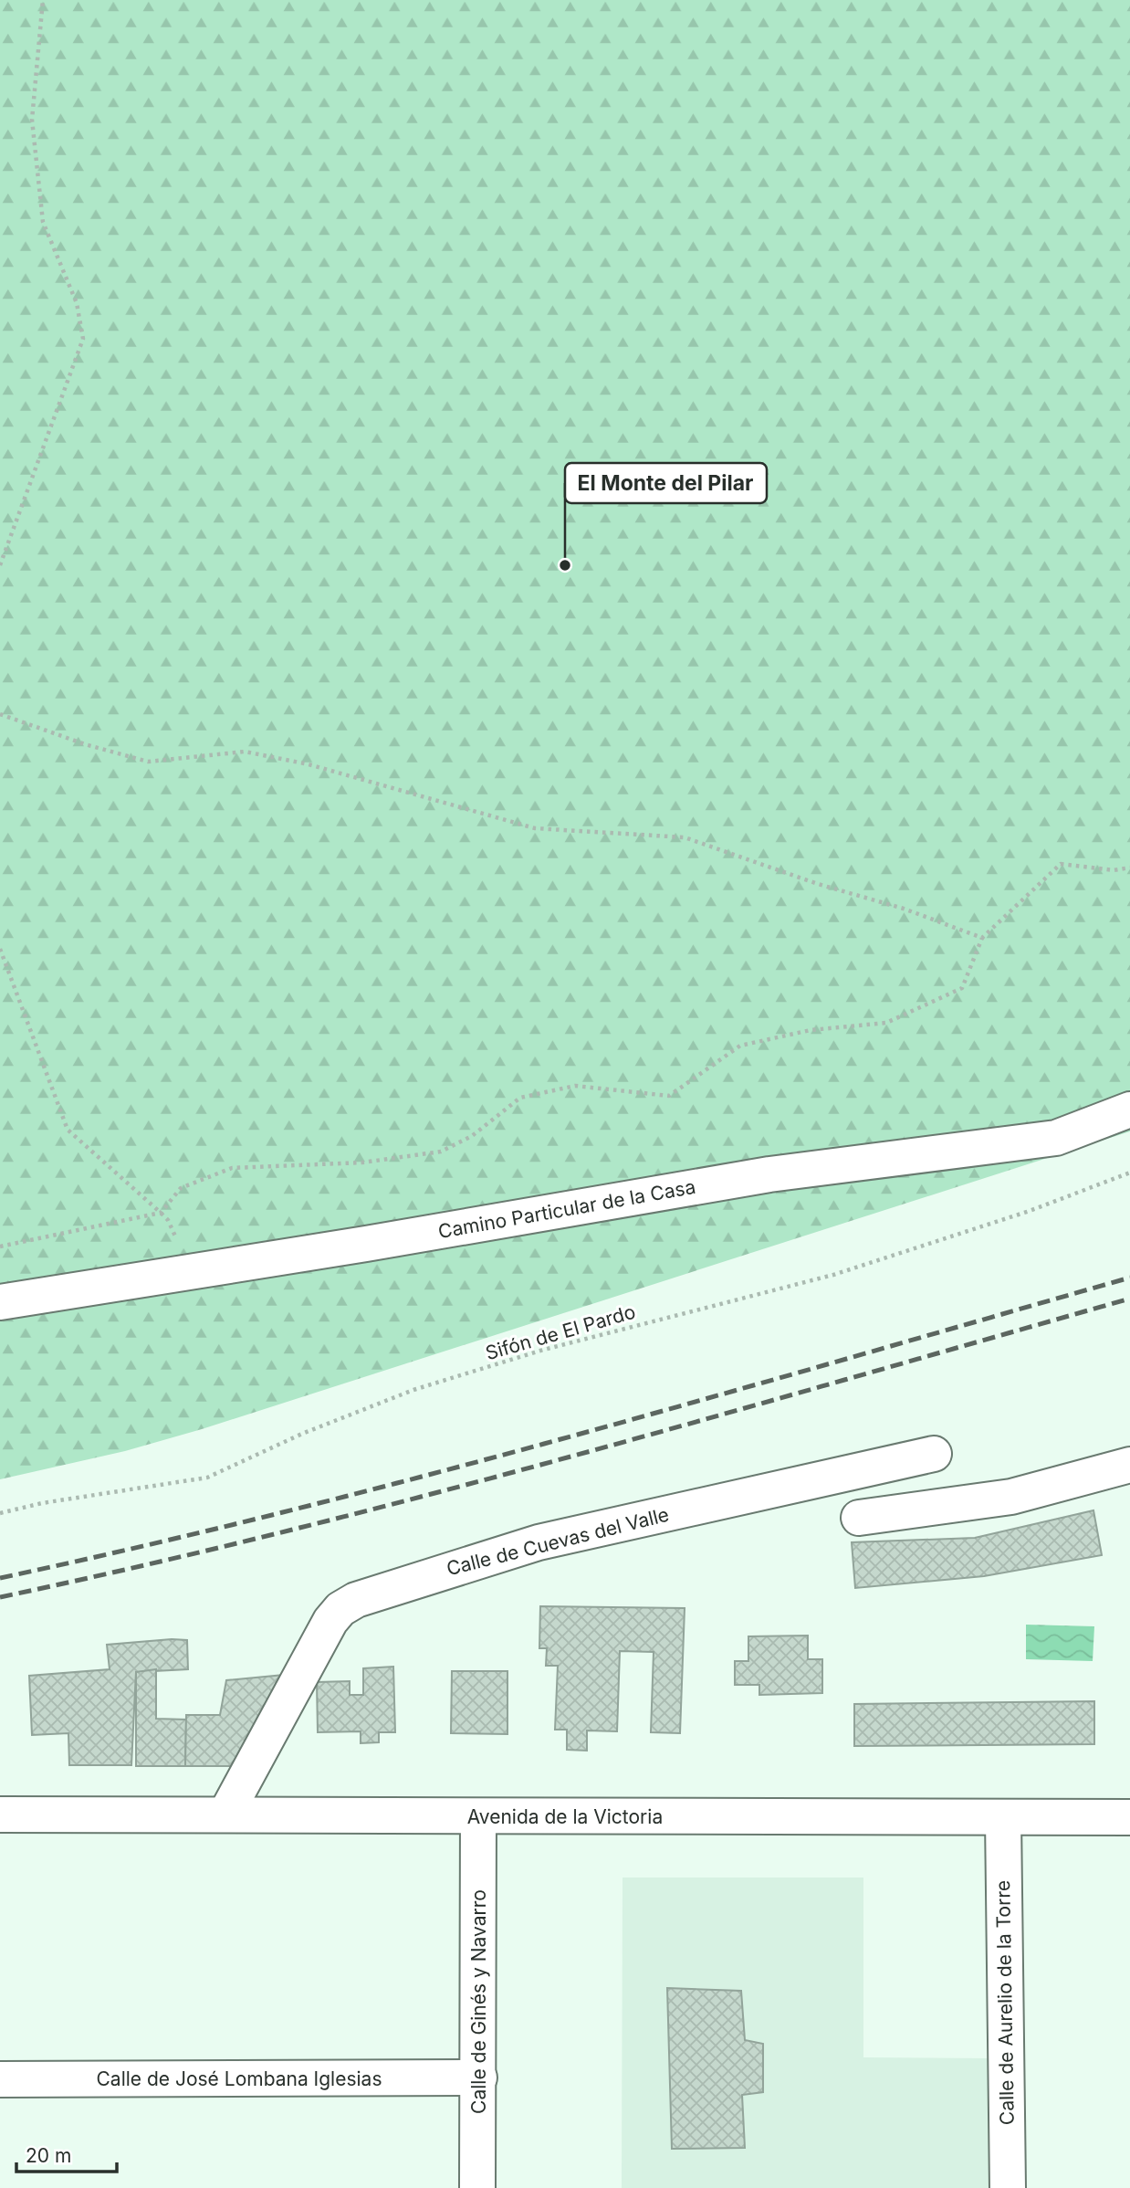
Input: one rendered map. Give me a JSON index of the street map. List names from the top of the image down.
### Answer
{
  "streets": {
    "street": [
      "Camino Particular de la Casa",
      "Calle de Cuevas del Valle",
      "Avenida de la Victoria",
      "Calle de Ginés y Navarro",
      "Calle de Aurelio de la Torre",
      "Calle de José Lombana Iglesias"
    ],
    "path": ["Sifón de El Pardo"]
  },
  "crossings": [
    ["Calle de Cuevas del Valle", "Avenida de la Victoria"],
    ["Avenida de la Victoria", "Calle de Ginés y Navarro"],
    ["Avenida de la Victoria", "Calle de Aurelio de la Torre"],
    ["Calle de Ginés y Navarro", "Calle de José Lombana Iglesias"]
  ],
  "places": ["El Monte del Pilar"],
  "scale_bar": "20 m"
}
